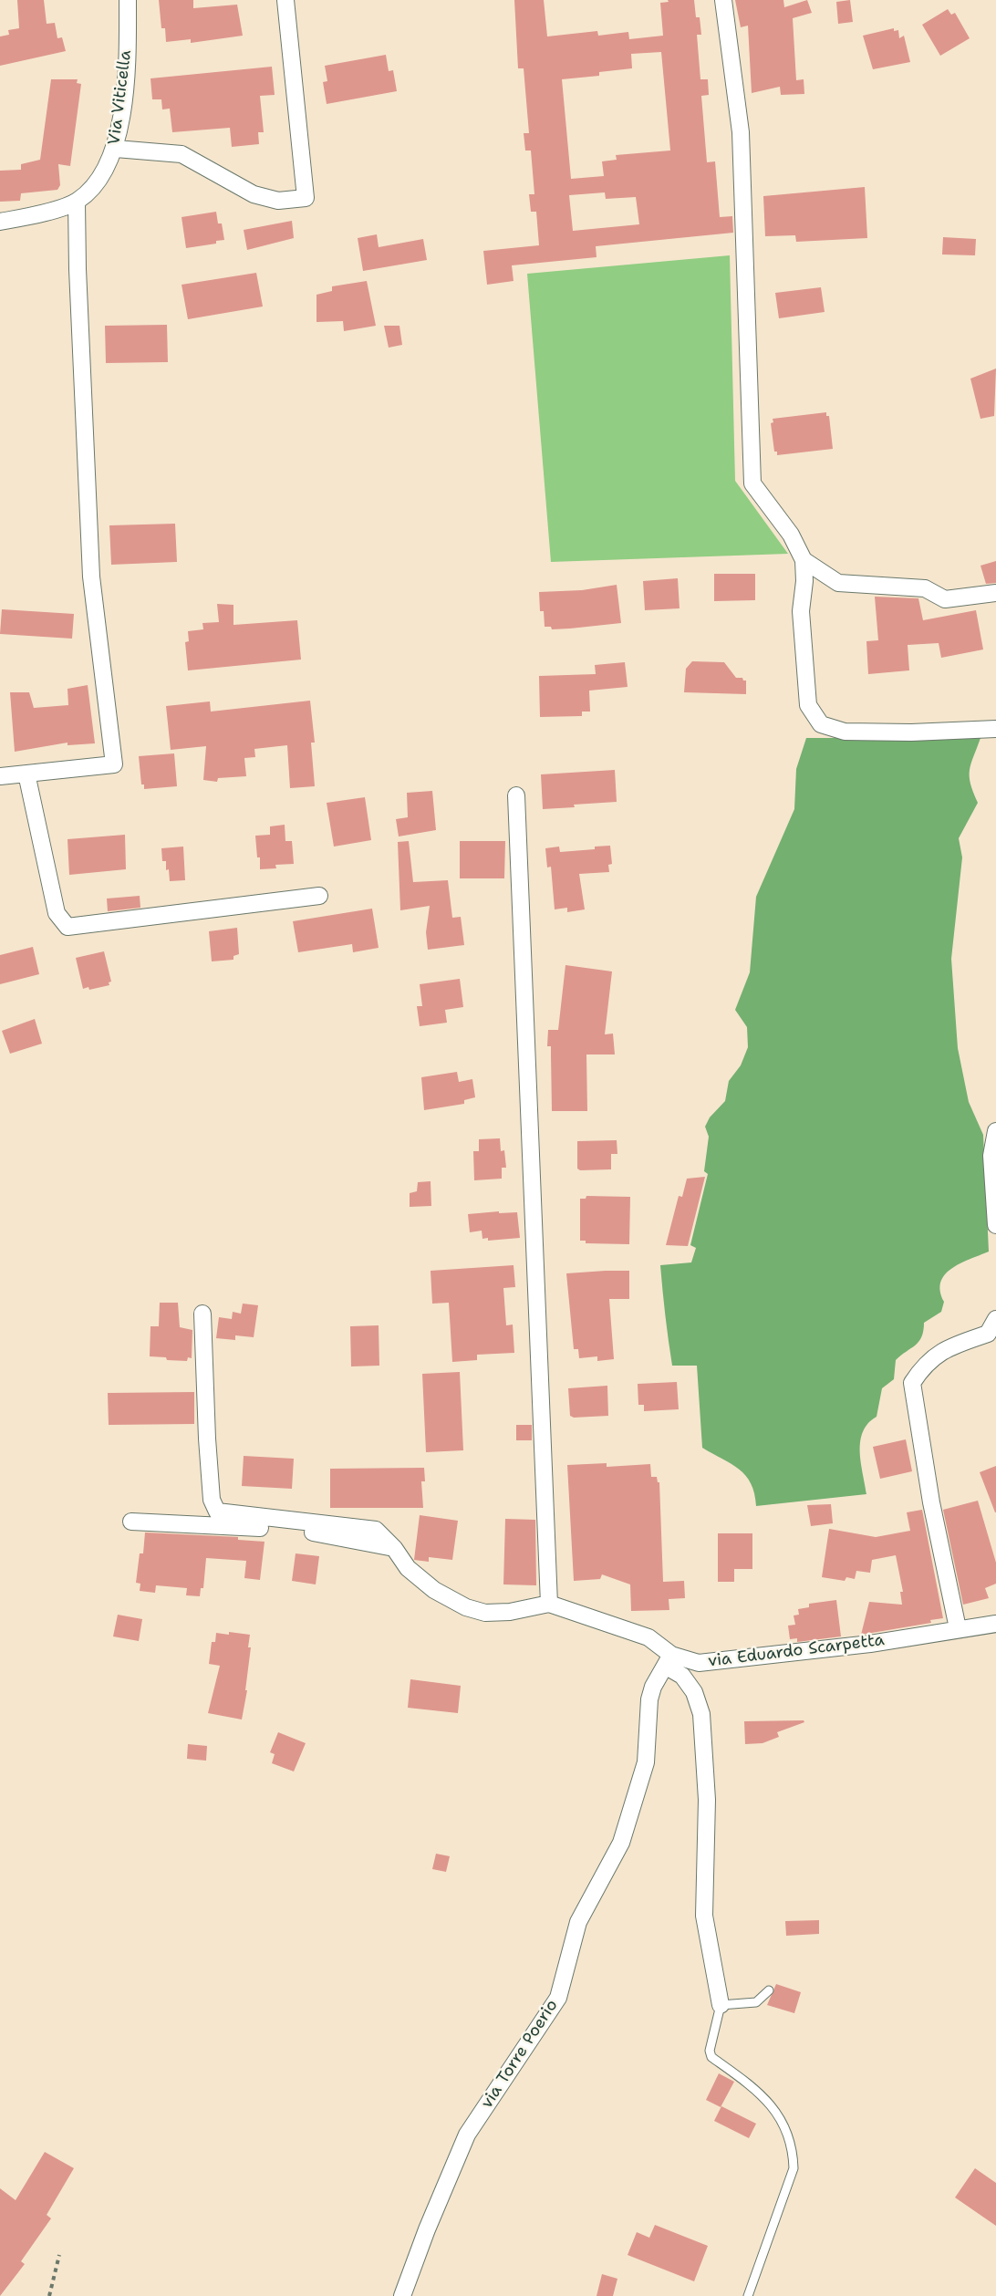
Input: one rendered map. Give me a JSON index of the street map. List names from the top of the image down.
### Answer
{
  "streets": {
    "street": ["Via Viticella", "via Eduardo Scarpetta", "via Torre Poerio"]
  },
  "crossings": [
    ["via Eduardo Scarpetta", "via Torre Poerio"]
  ]
}
